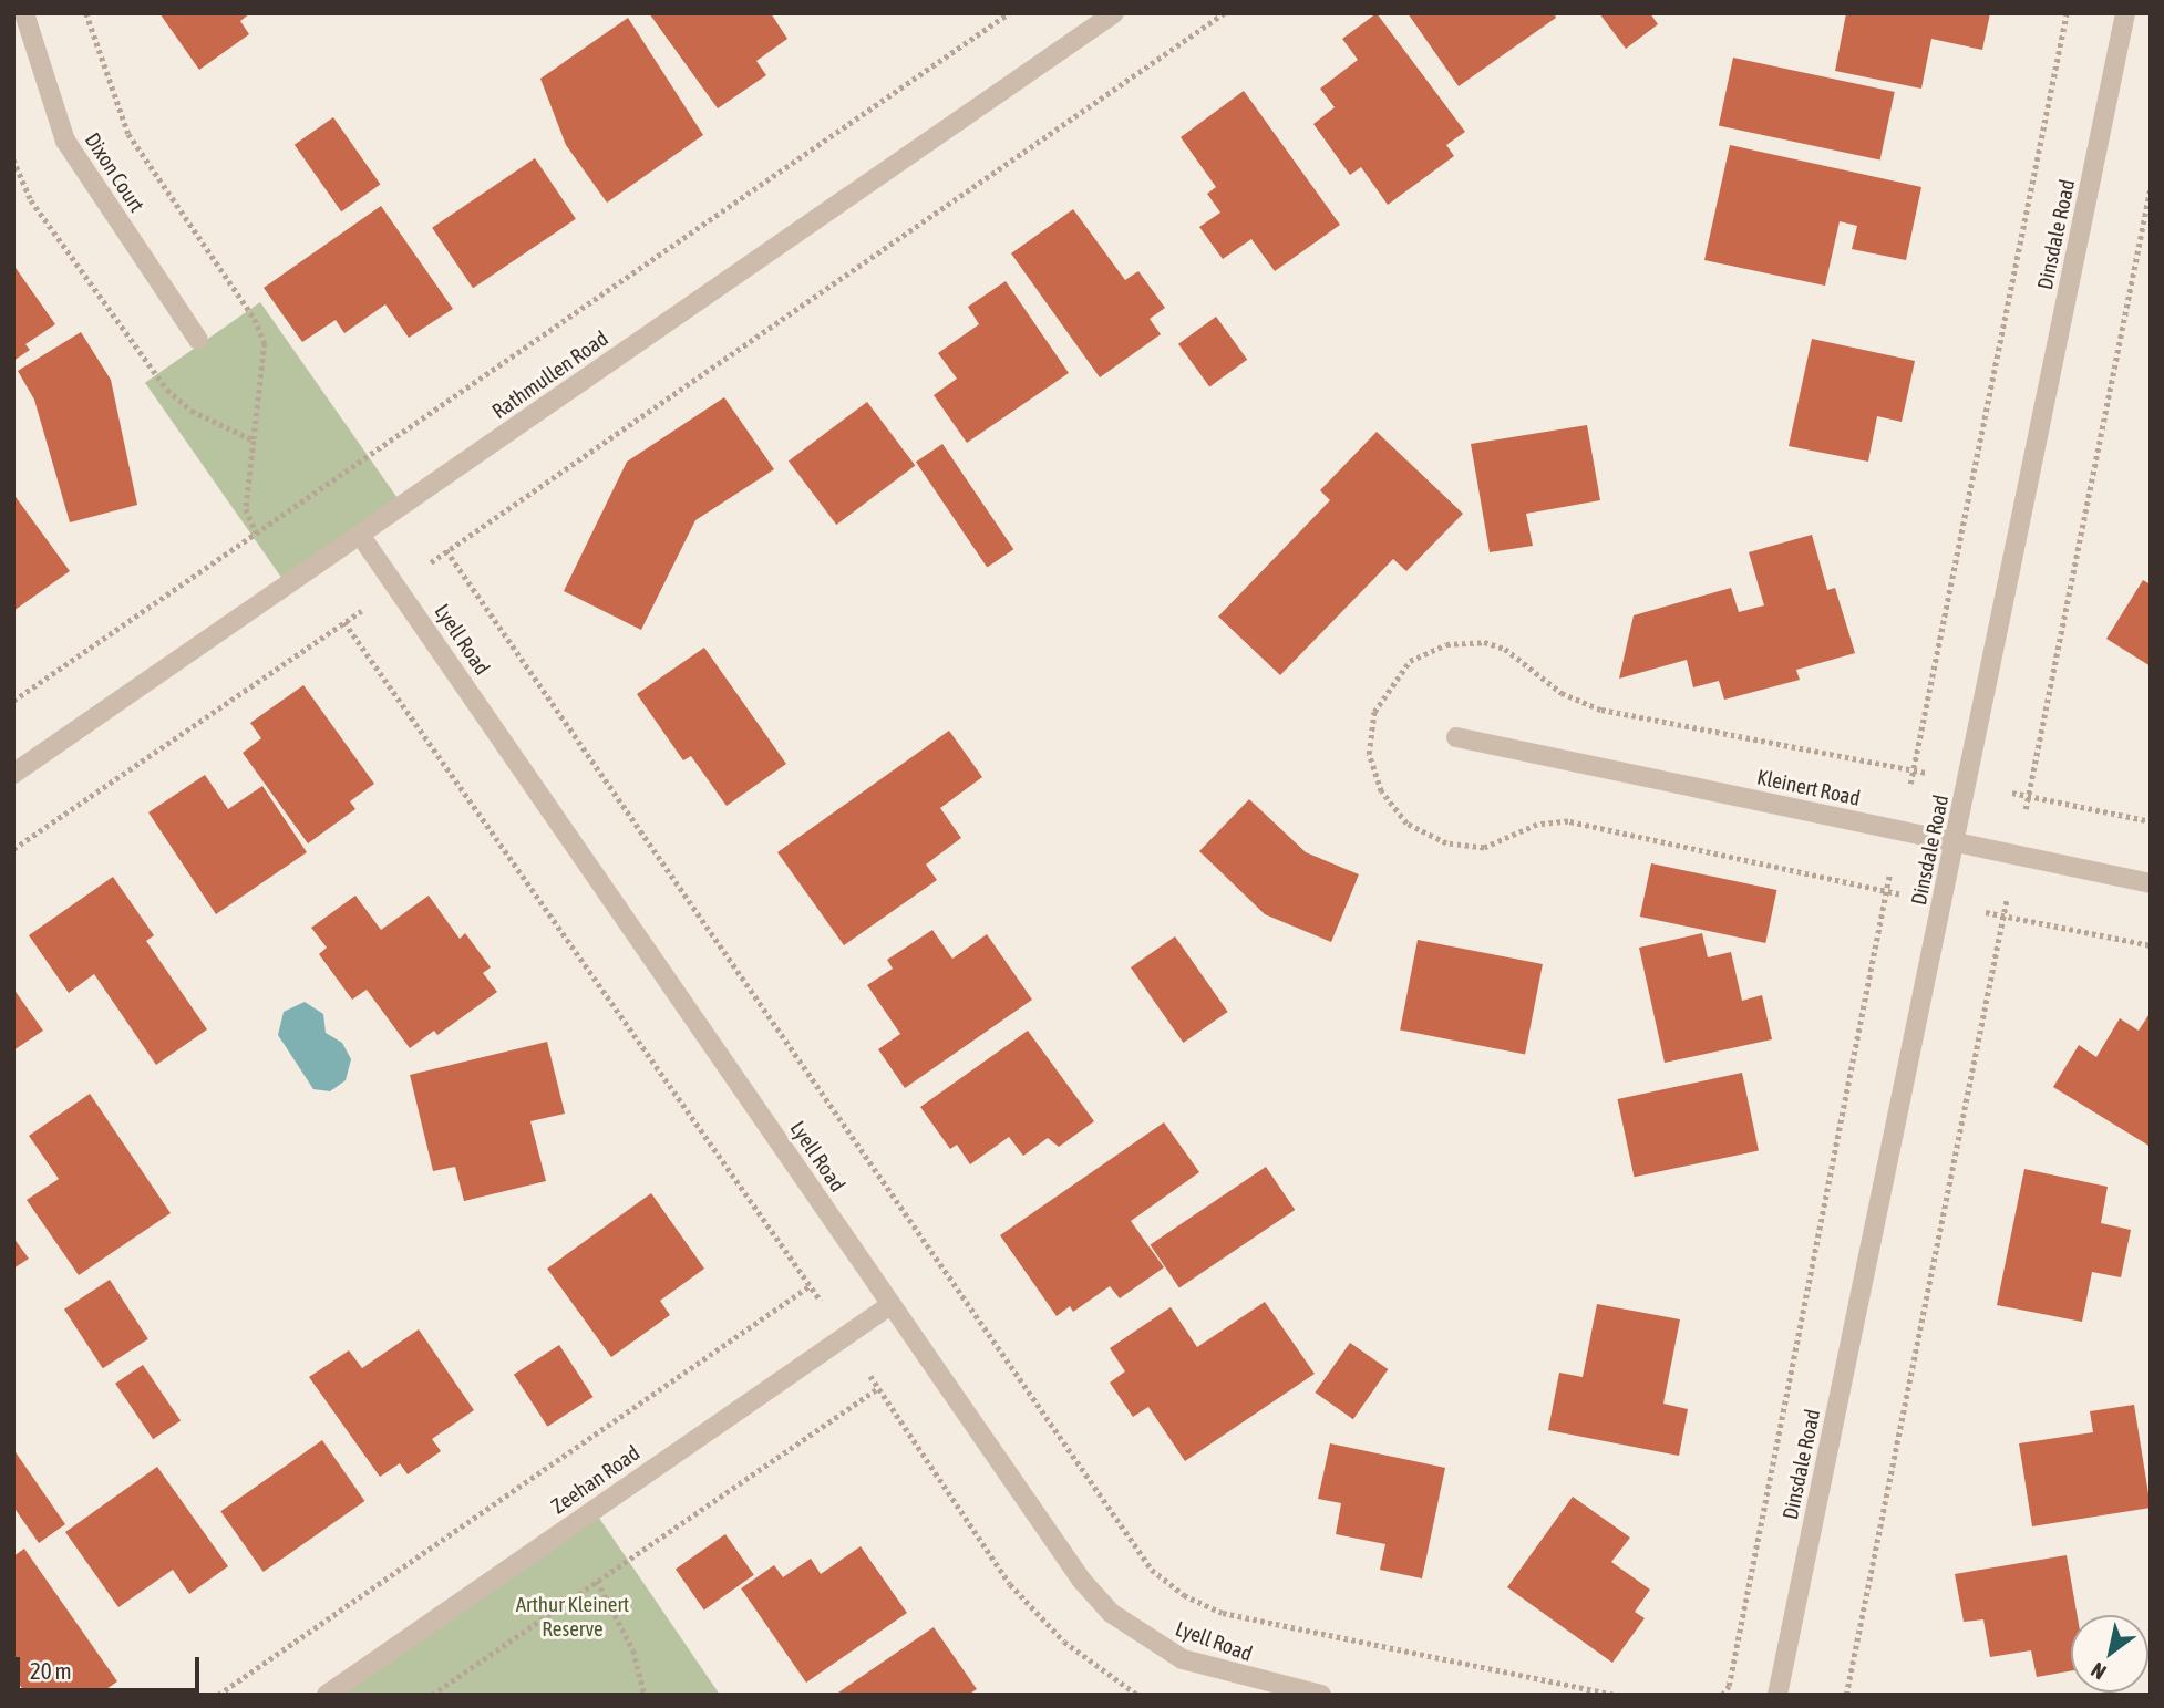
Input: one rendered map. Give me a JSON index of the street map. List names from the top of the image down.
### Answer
{
  "streets": {
    "street": [
      "Dixon Court",
      "Dinsdale Road",
      "Rathmullen Road",
      "Lyell Road",
      "Kleinert Road",
      "Zeehan Road"
    ]
  },
  "crossings": [
    ["Dinsdale Road", "Kleinert Road"],
    ["Rathmullen Road", "Lyell Road"],
    ["Lyell Road", "Zeehan Road"]
  ],
  "parks": ["Arthur Kleinert Reserve"],
  "scale_bar": "20 m",
  "north": "bottom left"
}
